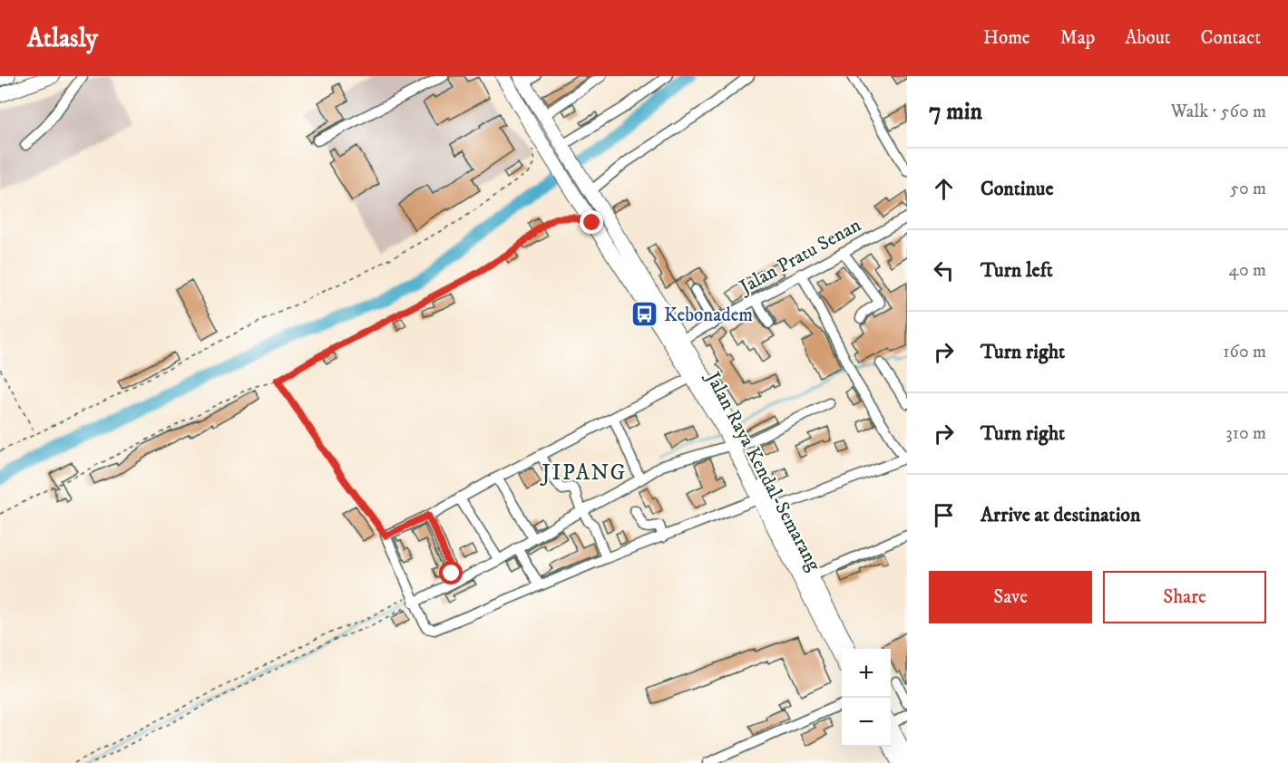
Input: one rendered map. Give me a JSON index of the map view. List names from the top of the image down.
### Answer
{
  "streets": {
    "highway": ["Jalan Raya Kendal-Semarang"],
    "street": ["Jalan Pratu Senan"]
  },
  "crossings": [
    ["Jalan Pratu Senan", "Jalan Raya Kendal-Semarang"]
  ],
  "districts": ["JIPANG"],
  "places": {
    "bus stop": ["Kebonadem"]
  },
  "page": {
    "header": "Atlasly",
    "nav": [
      "Home",
      "Map",
      "About",
      "Contact"
    ],
    "heading": ["7 min", "Walk · 560 m"],
    "list": [
      ["Continue", "50 m"],
      ["Turn left", "40 m"],
      ["Turn right", "160 m"],
      ["Turn right", "310 m"],
      "Arrive at destination"
    ],
    "buttons": ["Save", "Share"],
    "map_buttons": ["+", "−"]
  }
}
